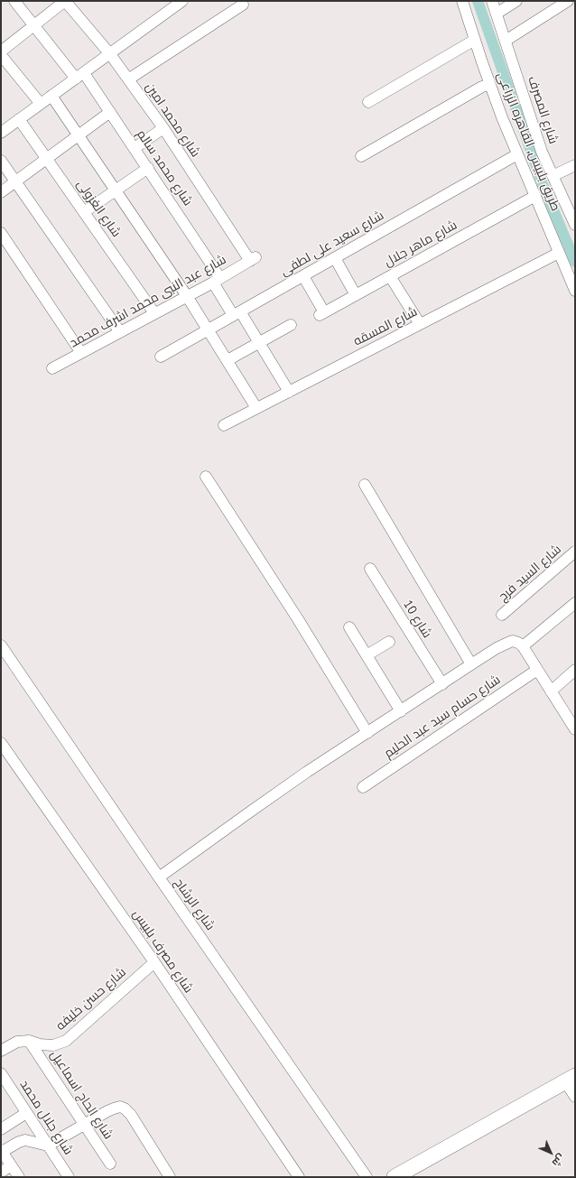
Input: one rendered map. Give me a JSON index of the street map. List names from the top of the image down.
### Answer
{
  "streets": {
    "street": [
      "شارع المصرف",
      "شارع محمد امين",
      "طريق بلبيس, القاهره الزراعى",
      "شارع محمد سالم",
      "شارع الغزولى",
      "شارع سعيد على لطفى",
      "شارع ماهر جلال",
      "شارع عبد النبى محمد اشرف محمد",
      "شارع المسقه",
      "شارع السيد فرج",
      "شارع 10",
      "شارع حسام سيد عبد الحليم",
      "شارع الرشاح",
      "شارع مصرف بلبيس",
      "شارع حسن خليفه",
      "شارع الحاج اسماعيل",
      "شارع جلال محمد"
    ]
  },
  "crossings": [
    ["شارع محمد امين", "شارع عبد النبى محمد اشرف محمد"],
    ["طريق بلبيس, القاهره الزراعى", "شارع سعيد على لطفى"],
    ["طريق بلبيس, القاهره الزراعى", "شارع ماهر جلال"],
    ["طريق بلبيس, القاهره الزراعى", "شارع المسقه"],
    ["شارع محمد سالم", "شارع سعيد على لطفى"],
    ["شارع محمد سالم", "شارع عبد النبى محمد اشرف محمد"],
    ["شارع محمد سالم", "شارع المسقه"],
    ["شارع الغزولى", "شارع عبد النبى محمد اشرف محمد"],
    ["شارع سعيد على لطفى", "شارع ماهر جلال"],
    ["شارع مصرف بلبيس", "شارع حسن خليفه"],
    ["شارع حسن خليفه", "شارع الحاج اسماعيل"]
  ],
  "north": "bottom right"
}
